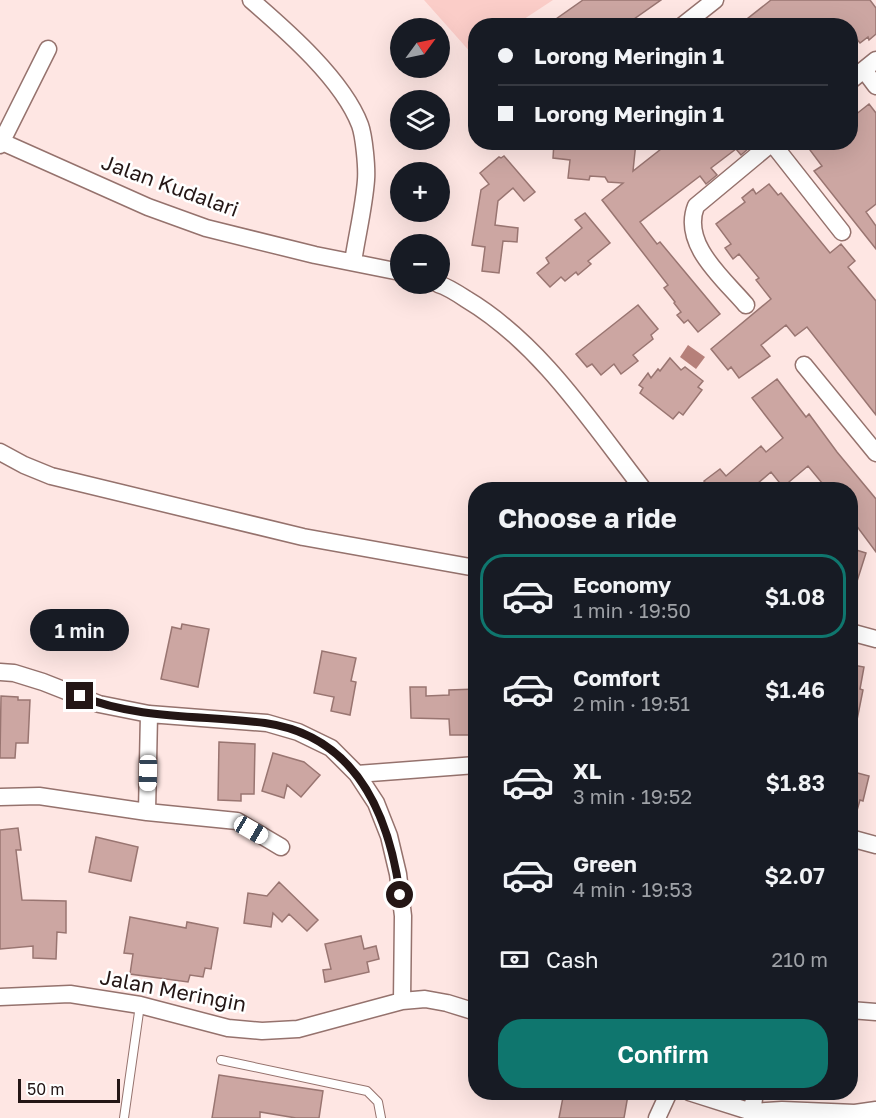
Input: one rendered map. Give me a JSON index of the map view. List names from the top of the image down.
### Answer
{
  "streets": {
    "street": ["Jalan Kudalari", "Jalan Meringin"]
  },
  "scale_bar": "50 m",
  "north": "top right",
  "page": {
    "map_buttons": ["+", "−"],
    "banner": ["Lorong Meringin 1", "Lorong Meringin 1"],
    "heading": "Choose a ride",
    "list": [
      {
        "name": "Economy",
        "note": "1 min · 19:50",
        "value": "$1.08"
      },
      {
        "name": "Comfort",
        "note": "2 min · 19:51",
        "value": "$1.46"
      },
      {
        "name": "XL",
        "note": "3 min · 19:52",
        "value": "$1.83"
      },
      {
        "name": "Green",
        "note": "4 min · 19:53",
        "value": "$2.07"
      }
    ],
    "bubble": "1 min",
    "pay": ["Cash", "210 m"],
    "buttons": "Confirm",
    "scale": "50 m"
  }
}
